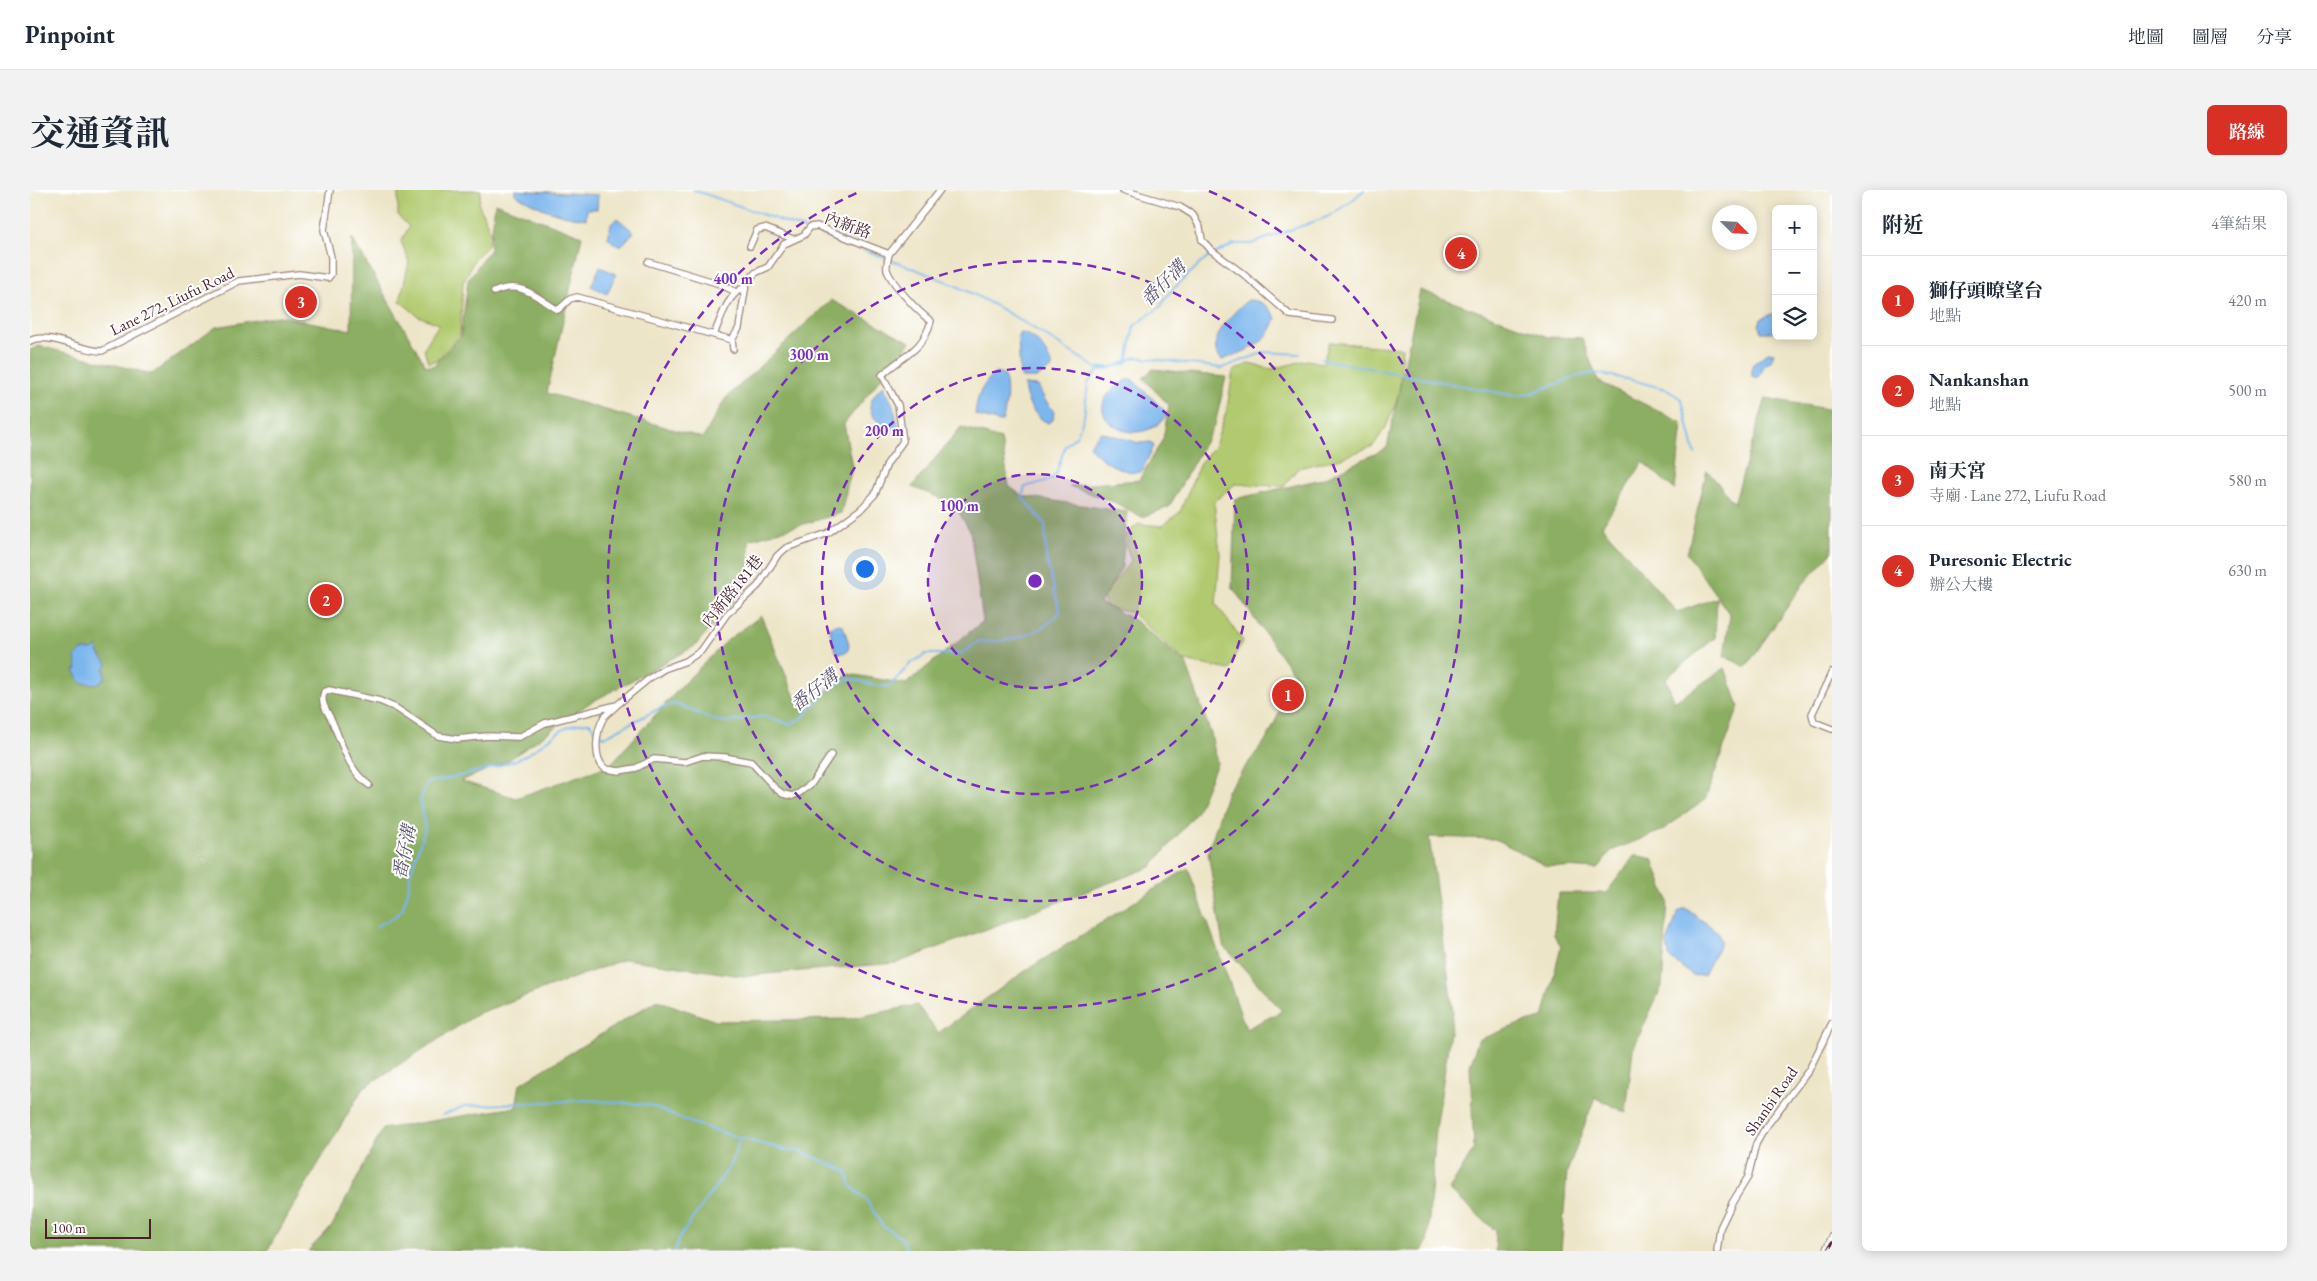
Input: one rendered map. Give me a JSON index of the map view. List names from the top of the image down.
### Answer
{
  "streets": {
    "street": [
      "內新路",
      "Lane 272, Liufu Road",
      "內新路181巷",
      "Shanbi Road"
    ]
  },
  "crossings": [
    ["內新路", "內新路181巷"]
  ],
  "water": ["番仔溝"],
  "scale_bar": "100 m",
  "north": "bottom right",
  "page": {
    "header": "Pinpoint",
    "nav": ["地圖", "圖層", "分享"],
    "title": "交通資訊",
    "buttons": "路線",
    "heading": ["附近", "4筆結果"],
    "map_buttons": ["+", "−"],
    "pins": [
      "4",
      "3",
      "2",
      "1"
    ],
    "list": [
      {
        "mark": "1",
        "name": "獅仔頭暸望台",
        "note": "地點",
        "value": "420 m"
      },
      {
        "mark": "2",
        "name": "Nankanshan",
        "note": "地點",
        "value": "500 m"
      },
      {
        "mark": "3",
        "name": "南天宮",
        "note": "寺廟 · Lane 272, Liufu Road",
        "value": "580 m"
      },
      {
        "mark": "4",
        "name": "Puresonic Electric",
        "note": "辦公大樓",
        "value": "630 m"
      }
    ],
    "scale": "100 m"
  },
  "rings": [
    "400 m",
    "300 m",
    "200 m",
    "100 m"
  ]
}
